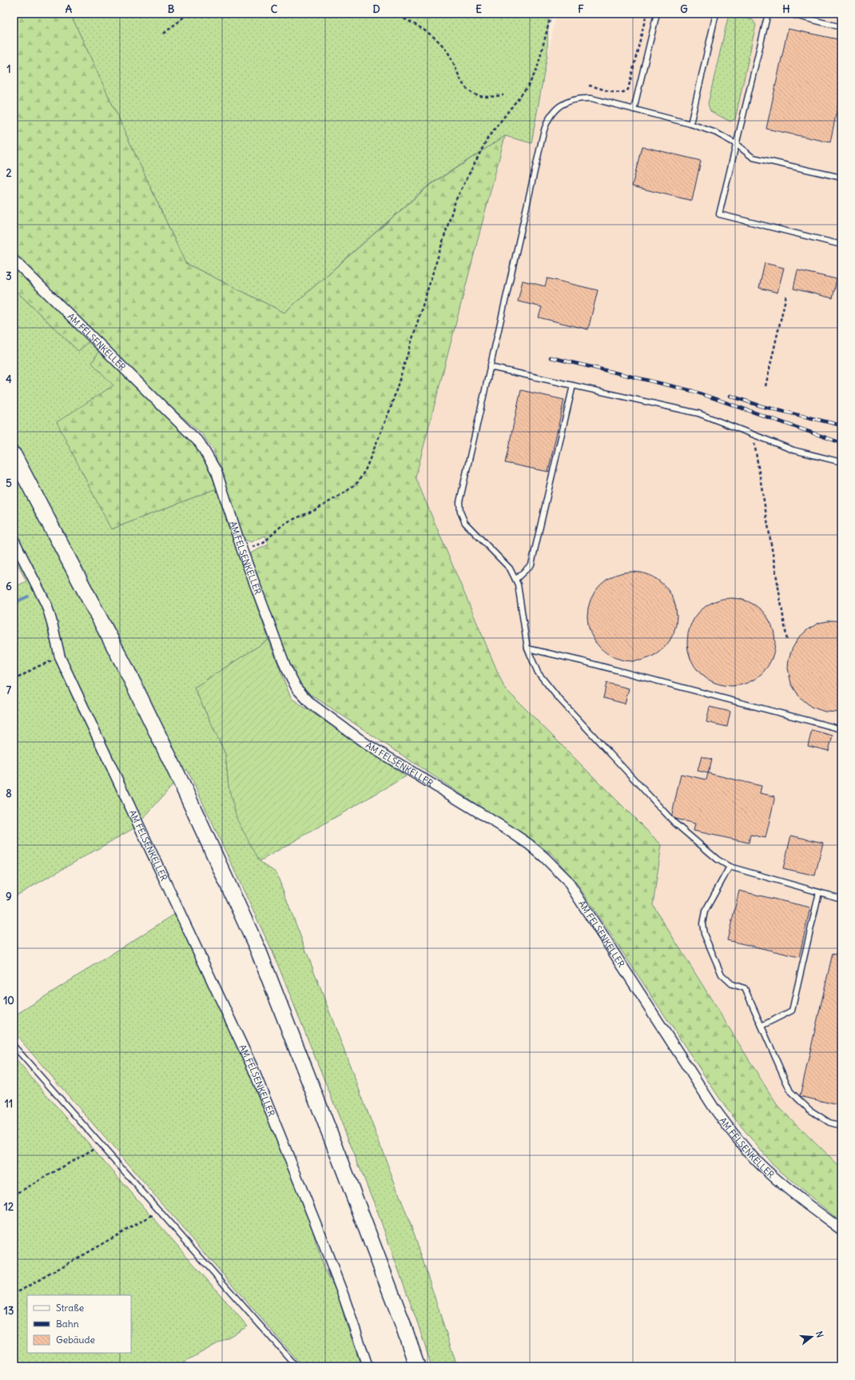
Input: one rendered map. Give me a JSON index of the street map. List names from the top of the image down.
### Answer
{
  "streets": {
    "street": ["AM FELSENKELLER"]
  },
  "legend": ["Straße", "Bahn", "Gebäude"],
  "north": "right",
  "grid": {
    "columns": [
      "A",
      "B",
      "C",
      "D",
      "E",
      "F",
      "G",
      "H"
    ],
    "rows": [
      "1",
      "2",
      "3",
      "4",
      "5",
      "6",
      "7",
      "8",
      "9",
      "10",
      "11",
      "12",
      "13"
    ]
  }
}
